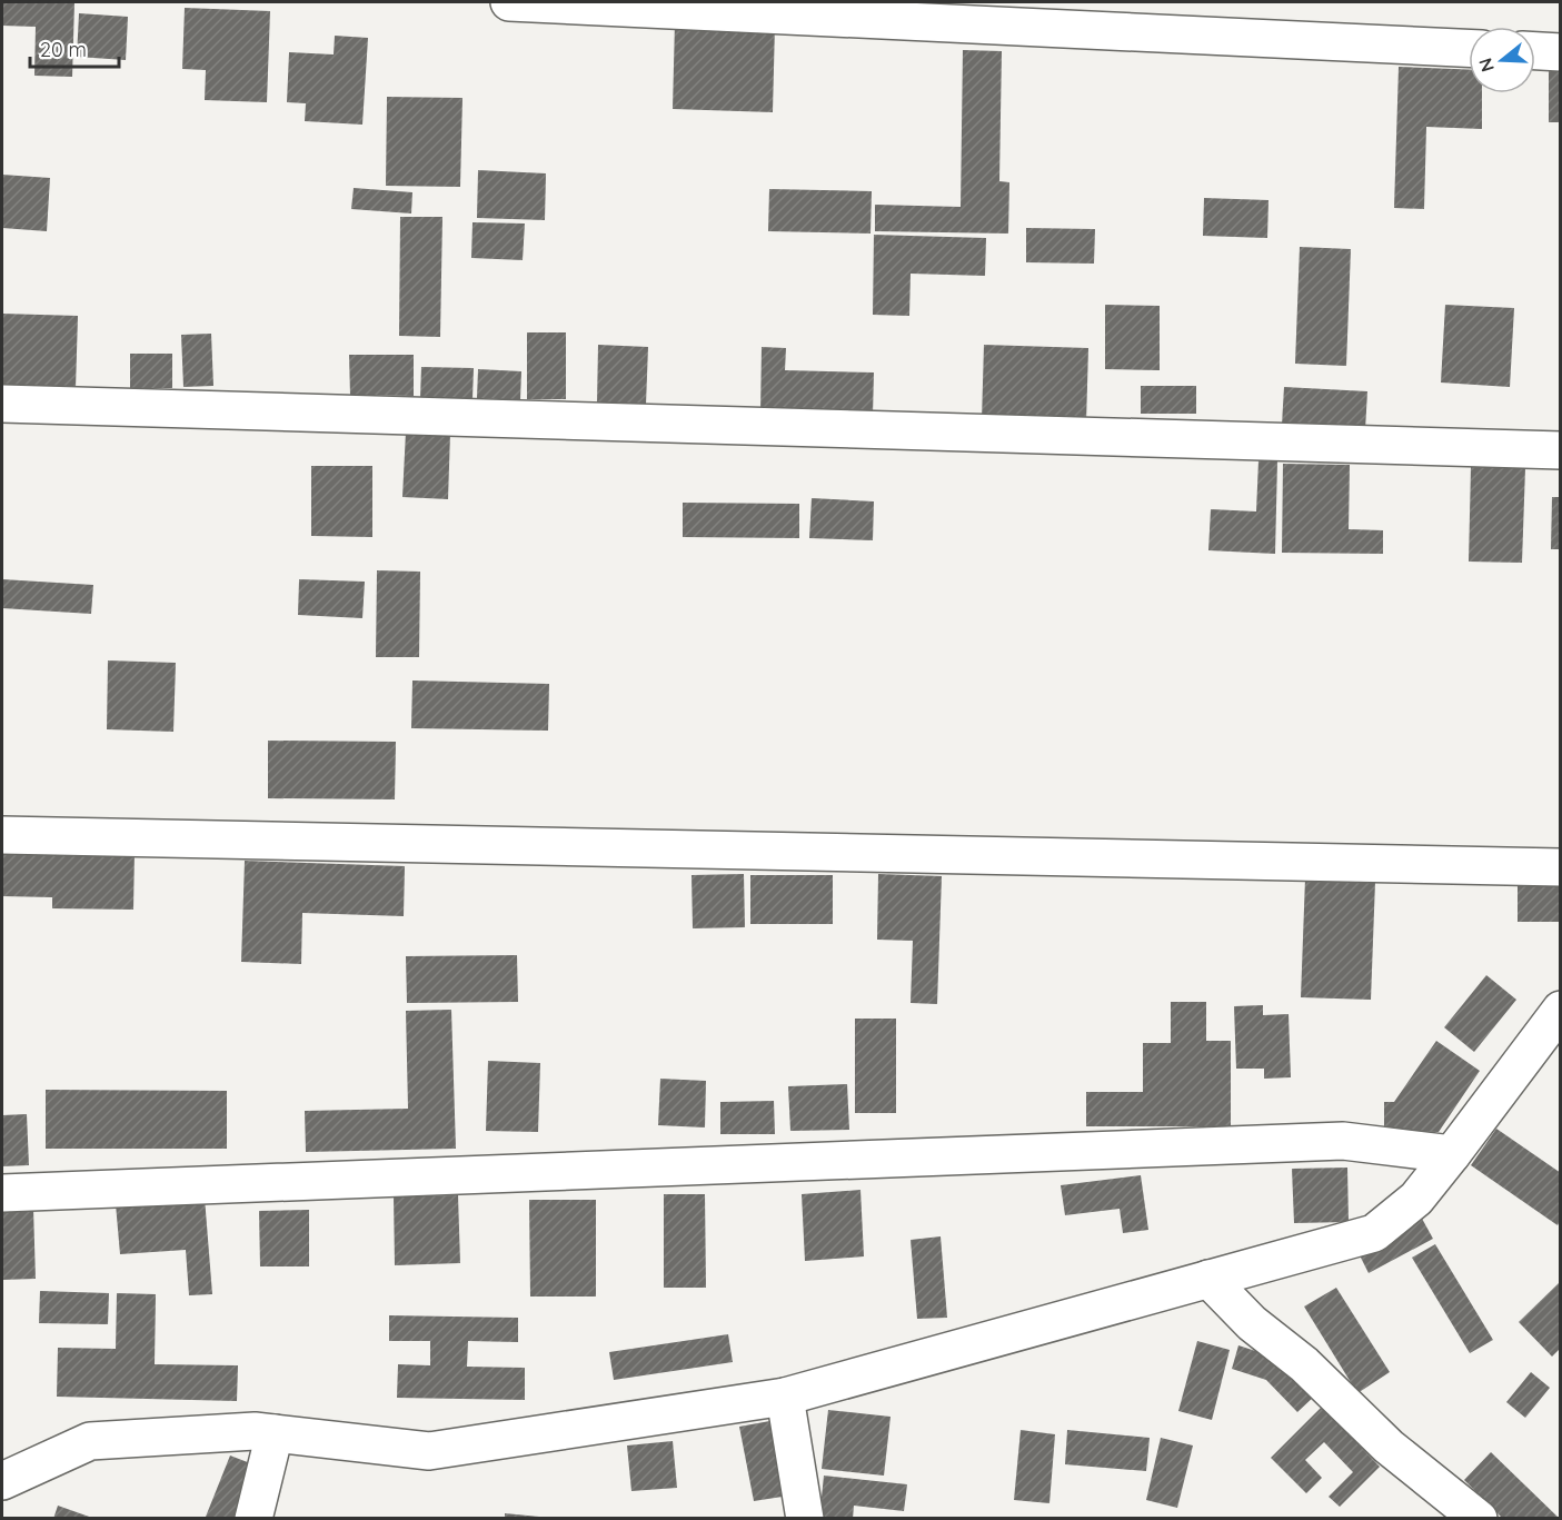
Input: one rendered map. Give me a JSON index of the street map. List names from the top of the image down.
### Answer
{
  "scale_bar": "20 m",
  "north": "left"
}
